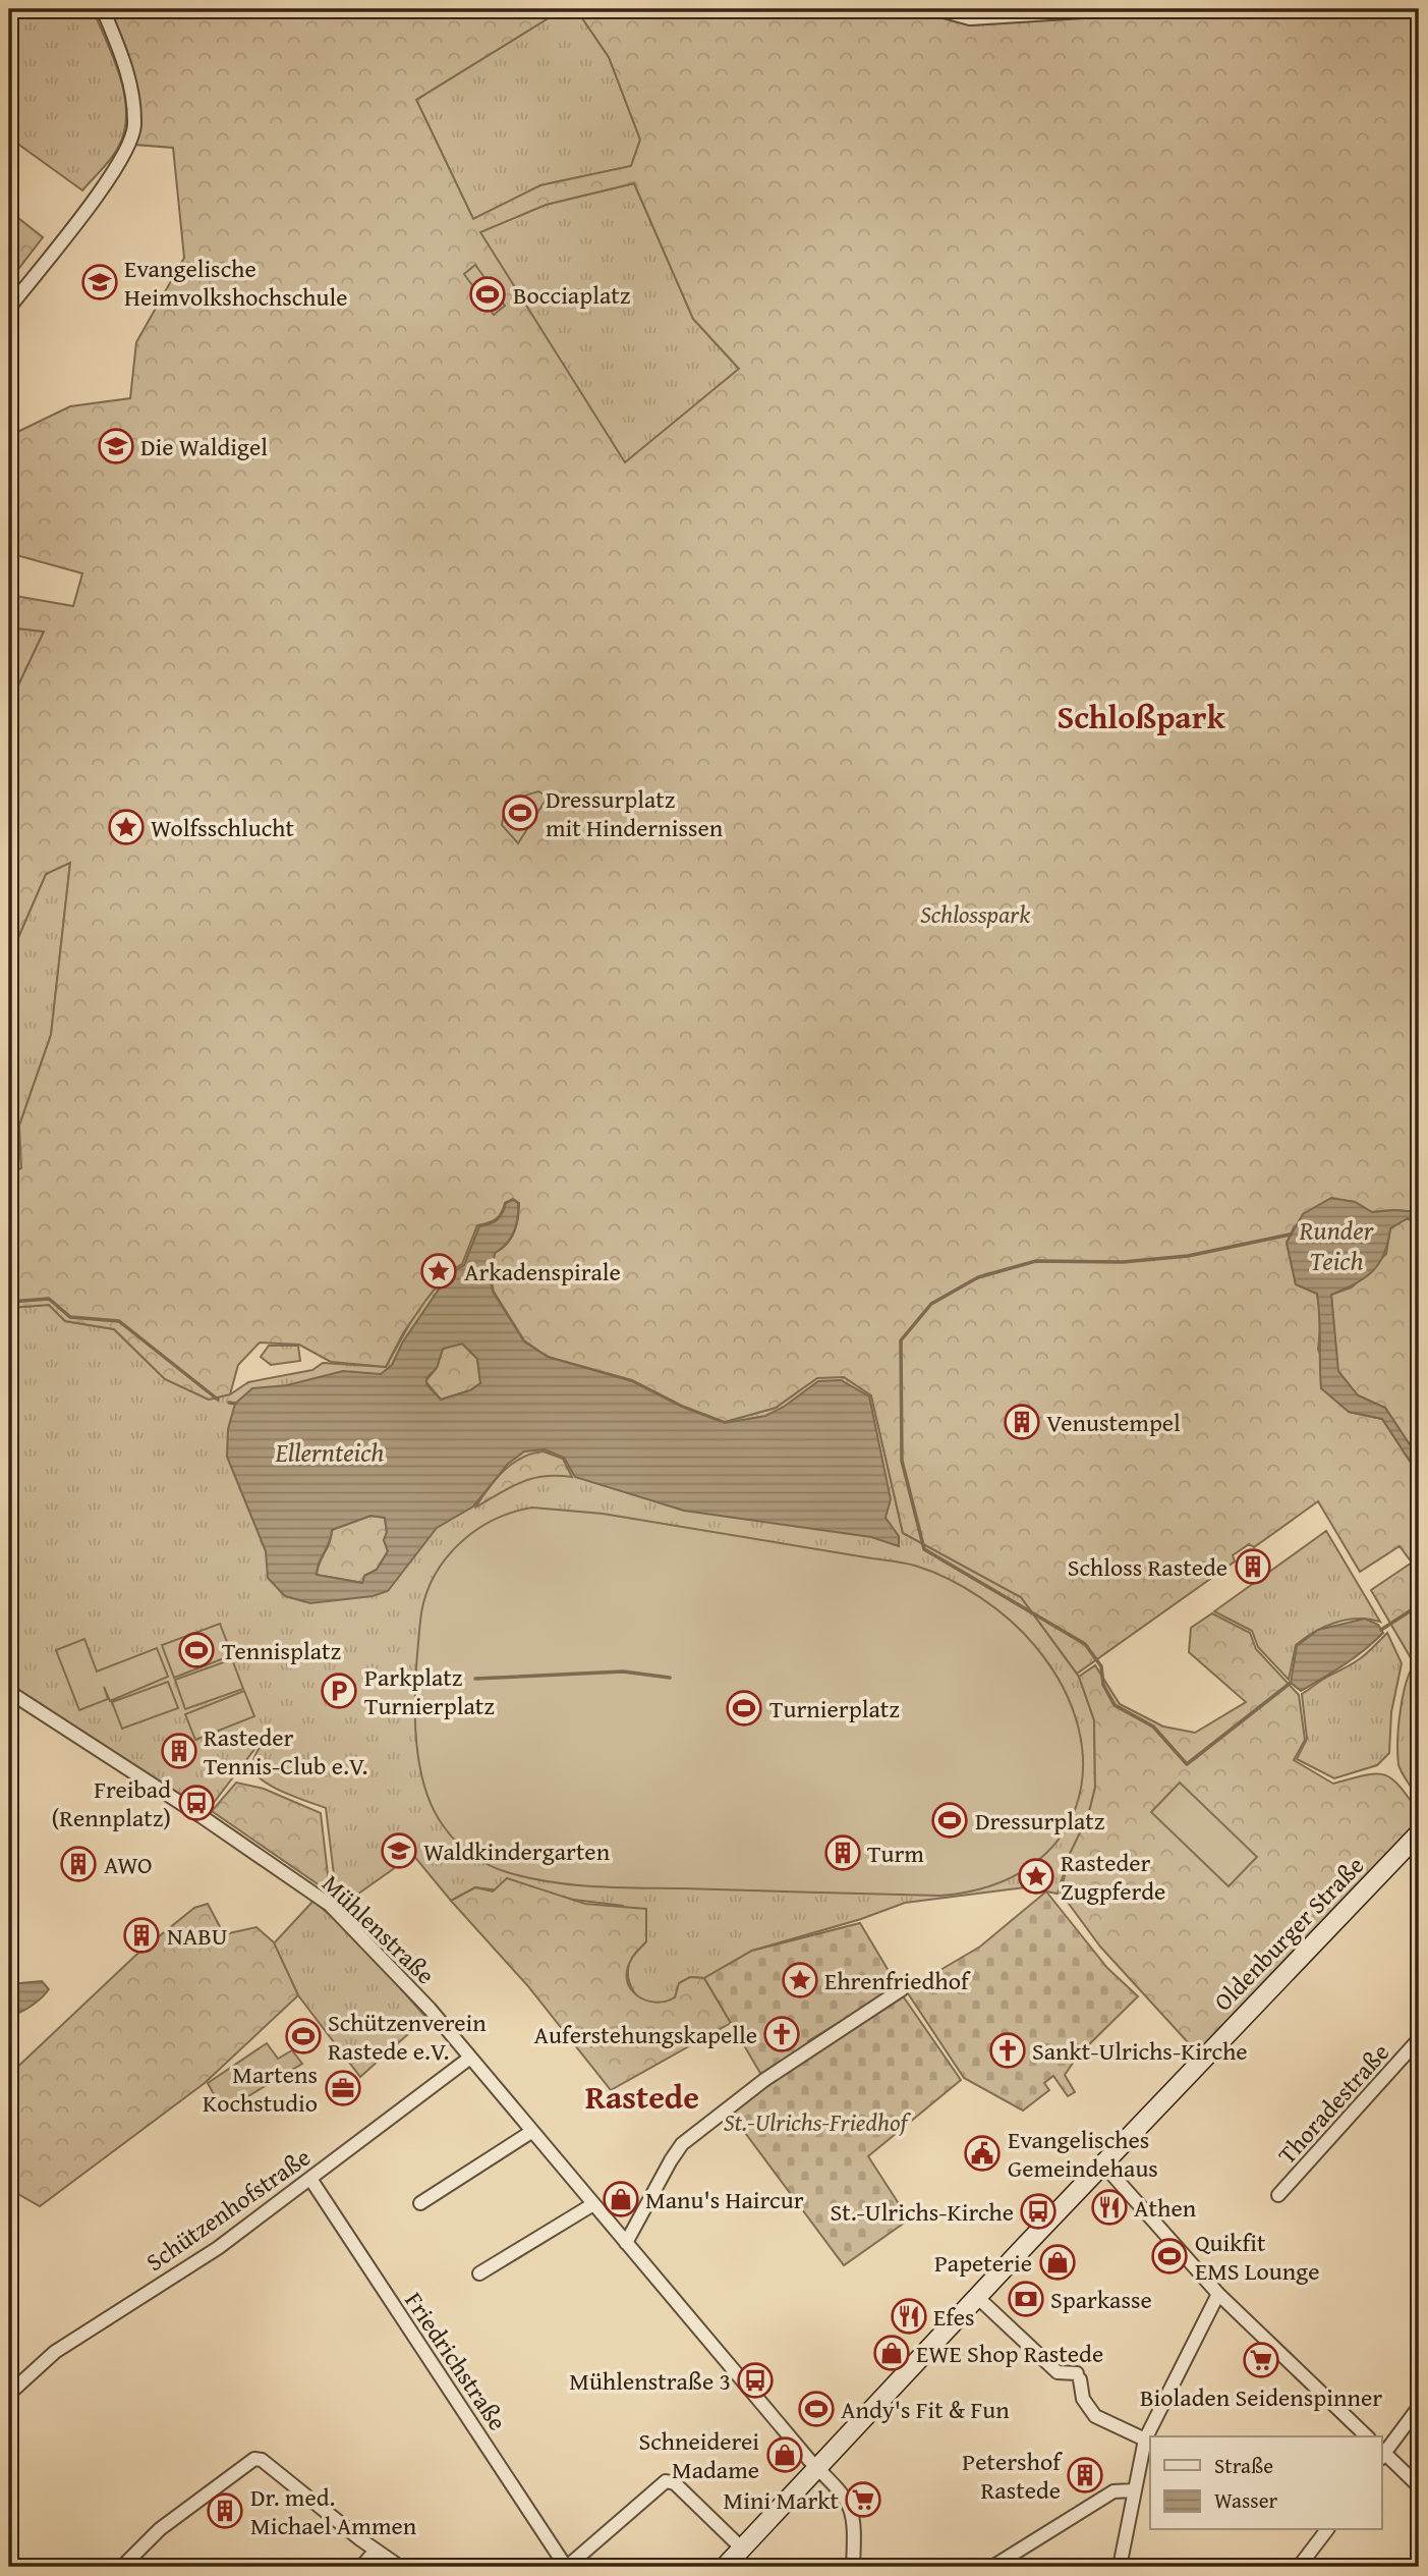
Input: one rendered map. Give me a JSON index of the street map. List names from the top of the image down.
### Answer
{
  "streets": {
    "street": [
      "Mühlenstraße",
      "Oldenburger Straße",
      "Thoradestraße",
      "Schützenhofstraße",
      "Friedrichstraße"
    ]
  },
  "crossings": [
    ["Mühlenstraße", "Oldenburger Straße"],
    ["Mühlenstraße", "Schützenhofstraße"],
    ["Schützenhofstraße", "Friedrichstraße"]
  ],
  "districts": ["Schloßpark", "Rastede"],
  "water": ["Runder Teich", "Ellernteich"],
  "parks": ["Schlosspark", "St.-Ulrichs-Friedhof"],
  "places": {
    "school or university": ["Evangelische Heimvolkshochschule", "Die Waldigel", "Waldkindergarten"],
    "sports": [
      "Bocciaplatz",
      "Dressurplatz mit Hindernissen",
      "Tennisplatz",
      "Turnierplatz",
      "Dressurplatz",
      "Schützenverein Rastede e.V.",
      "Quikfit EMS Lounge",
      "Andy's Fit & Fun"
    ],
    "place": [
      "Wolfsschlucht",
      "Arkadenspirale",
      "Rasteder Zugpferde",
      "Ehrenfriedhof"
    ],
    "building": [
      "Venustempel",
      "Schloss Rastede",
      "Rasteder Tennis-Club e.V.",
      "Turm",
      "AWO",
      "NABU",
      "Petershof Rastede",
      "Dr. med. Michael Ammen"
    ],
    "parking": ["Parkplatz Turnierplatz"],
    "bus stop": ["Freibad (Rennplatz)", "St.-Ulrichs-Kirche", "Mühlenstraße 3"],
    "church": ["Auferstehungskapelle", "Sankt-Ulrichs-Kirche"],
    "office": ["Martens Kochstudio"],
    "public building": ["Evangelisches Gemeindehaus"],
    "shop": [
      "Manu's Haircur",
      "Papeterie",
      "EWE Shop Rastede",
      "Schneiderei Madame"
    ],
    "restaurant": ["Athen", "Efes"],
    "bank": ["Sparkasse"],
    "supermarket": ["Bioladen Seidenspinner", "Mini Markt"]
  },
  "legend": ["Straße", "Wasser"]
}
